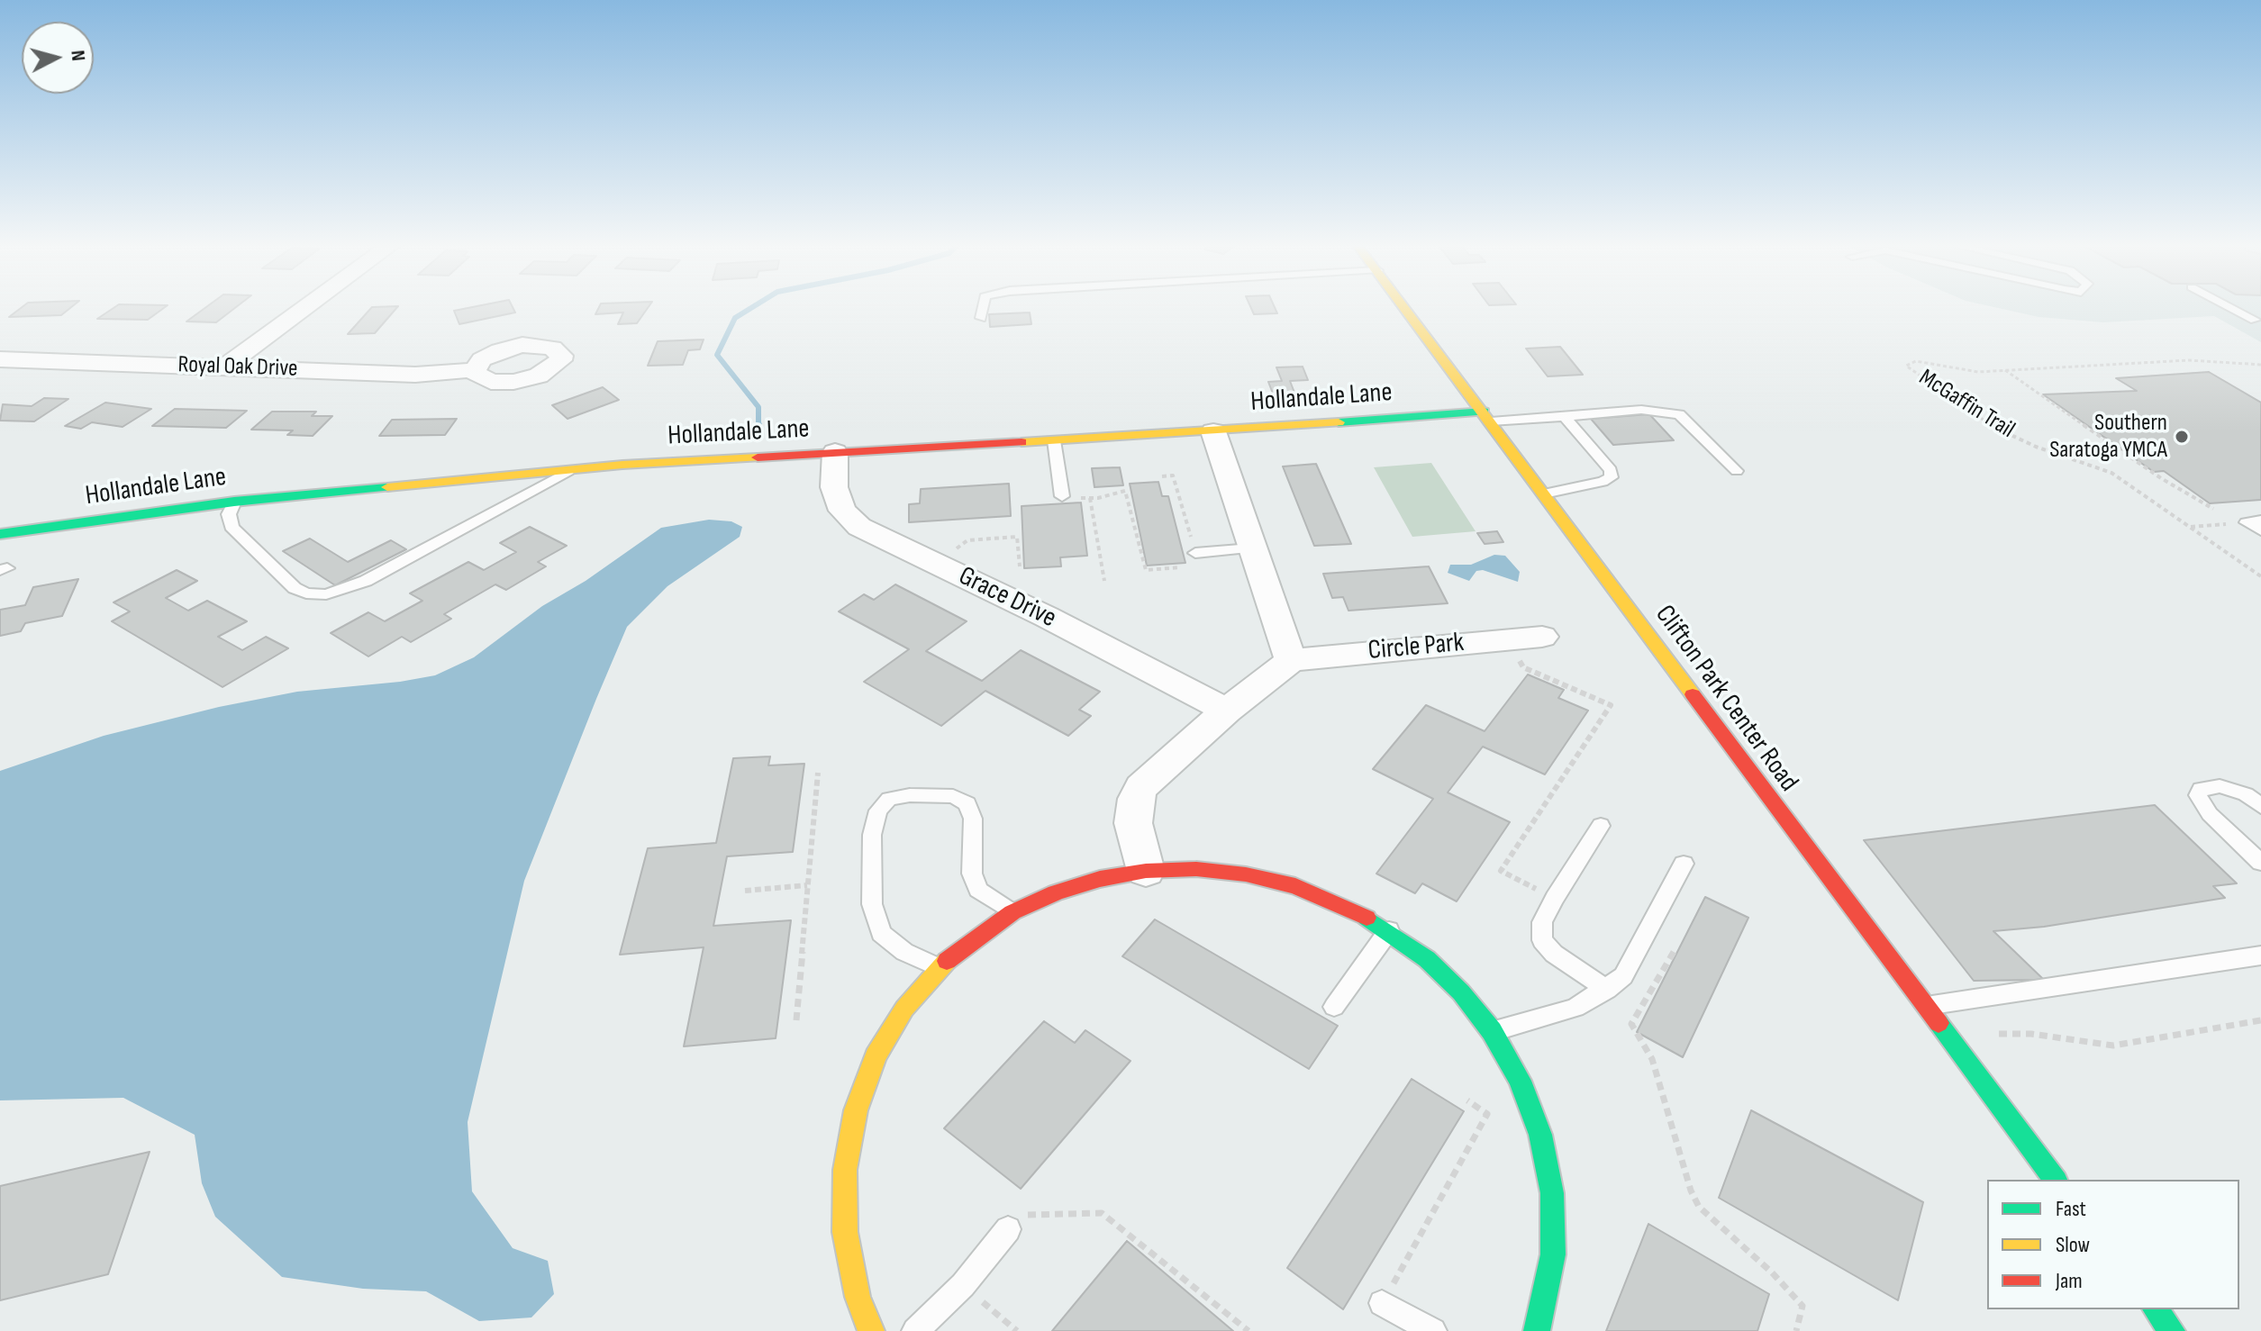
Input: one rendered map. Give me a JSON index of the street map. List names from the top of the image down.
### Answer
{
  "streets": {
    "street": [
      "Royal Oak Drive",
      "Hollandale Lane",
      "Grace Drive",
      "Circle Park",
      "Clifton Park Center Road"
    ],
    "path": ["McGaffin Trail"]
  },
  "crossings": [
    ["Hollandale Lane", "Grace Drive"],
    ["Hollandale Lane", "Clifton Park Center Road"]
  ],
  "places": ["Southern Saratoga YMCA"],
  "legend": ["Fast", "Slow", "Jam"],
  "north": "right"
}
